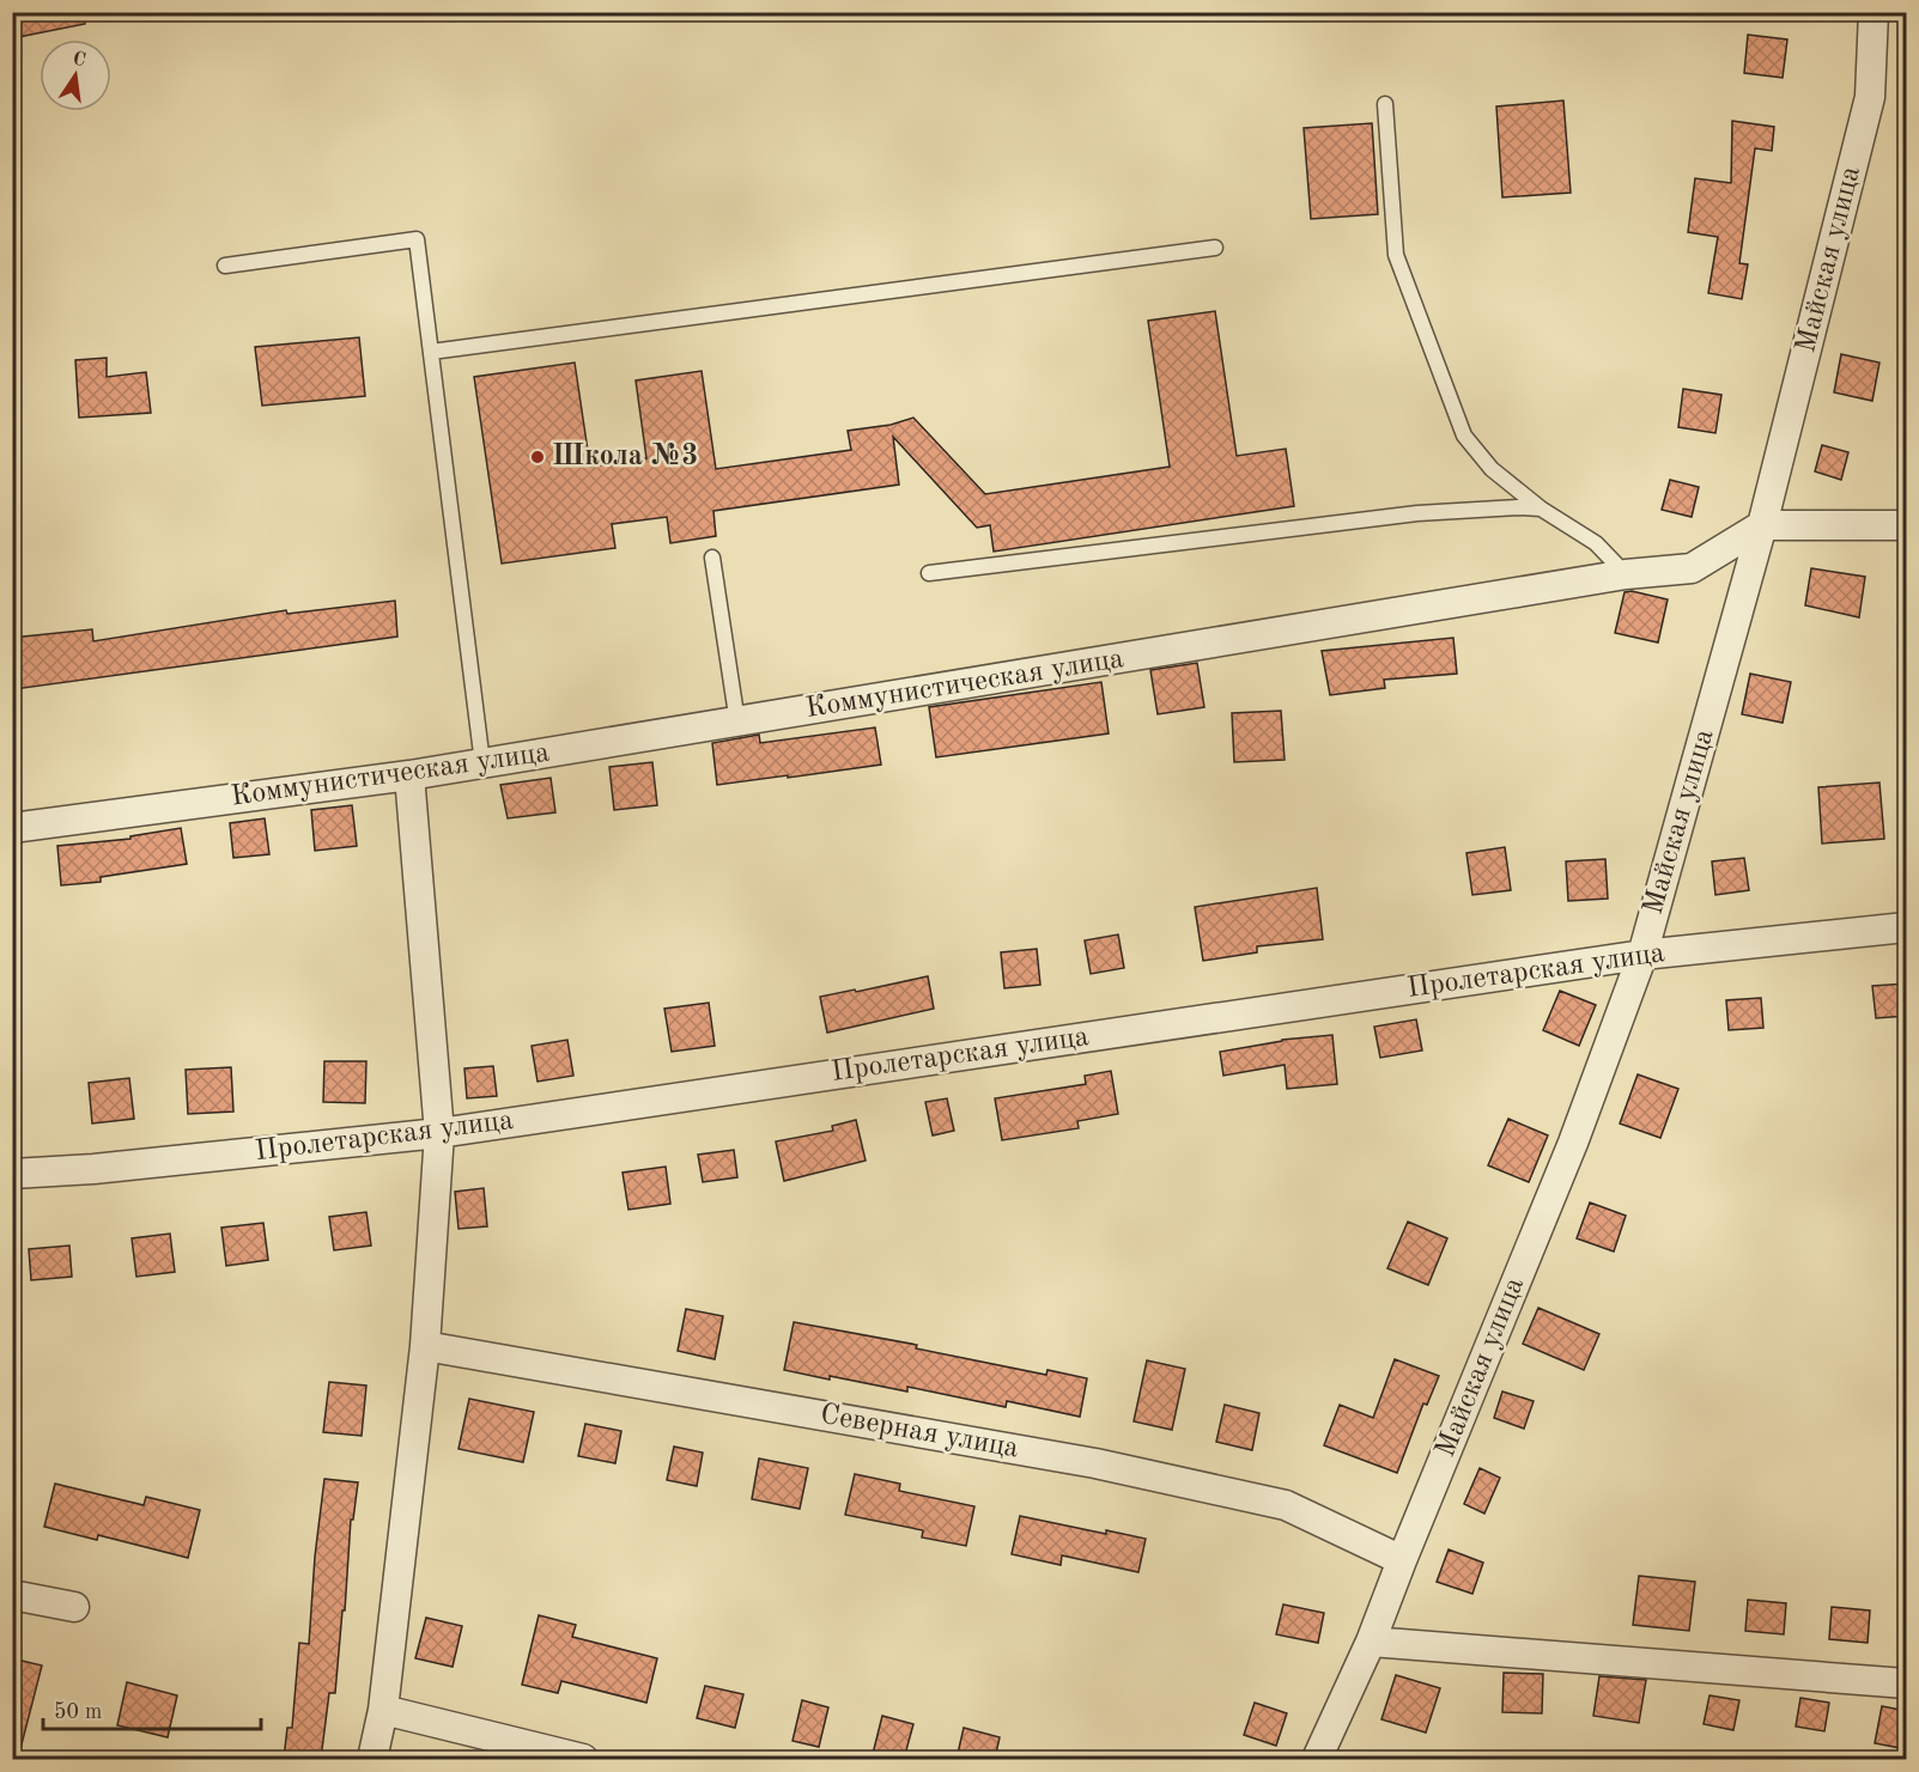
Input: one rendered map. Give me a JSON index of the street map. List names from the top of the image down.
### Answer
{
  "streets": {
    "street": [
      "Майская улица",
      "Коммунистическая улица",
      "Пролетарская улица",
      "Северная улица"
    ]
  },
  "crossings": [
    ["Майская улица", "Коммунистическая улица"],
    ["Майская улица", "Пролетарская улица"],
    ["Майская улица", "Северная улица"]
  ],
  "places": ["Школа №3"],
  "scale_bar": "50 m",
  "north": "top"
}
